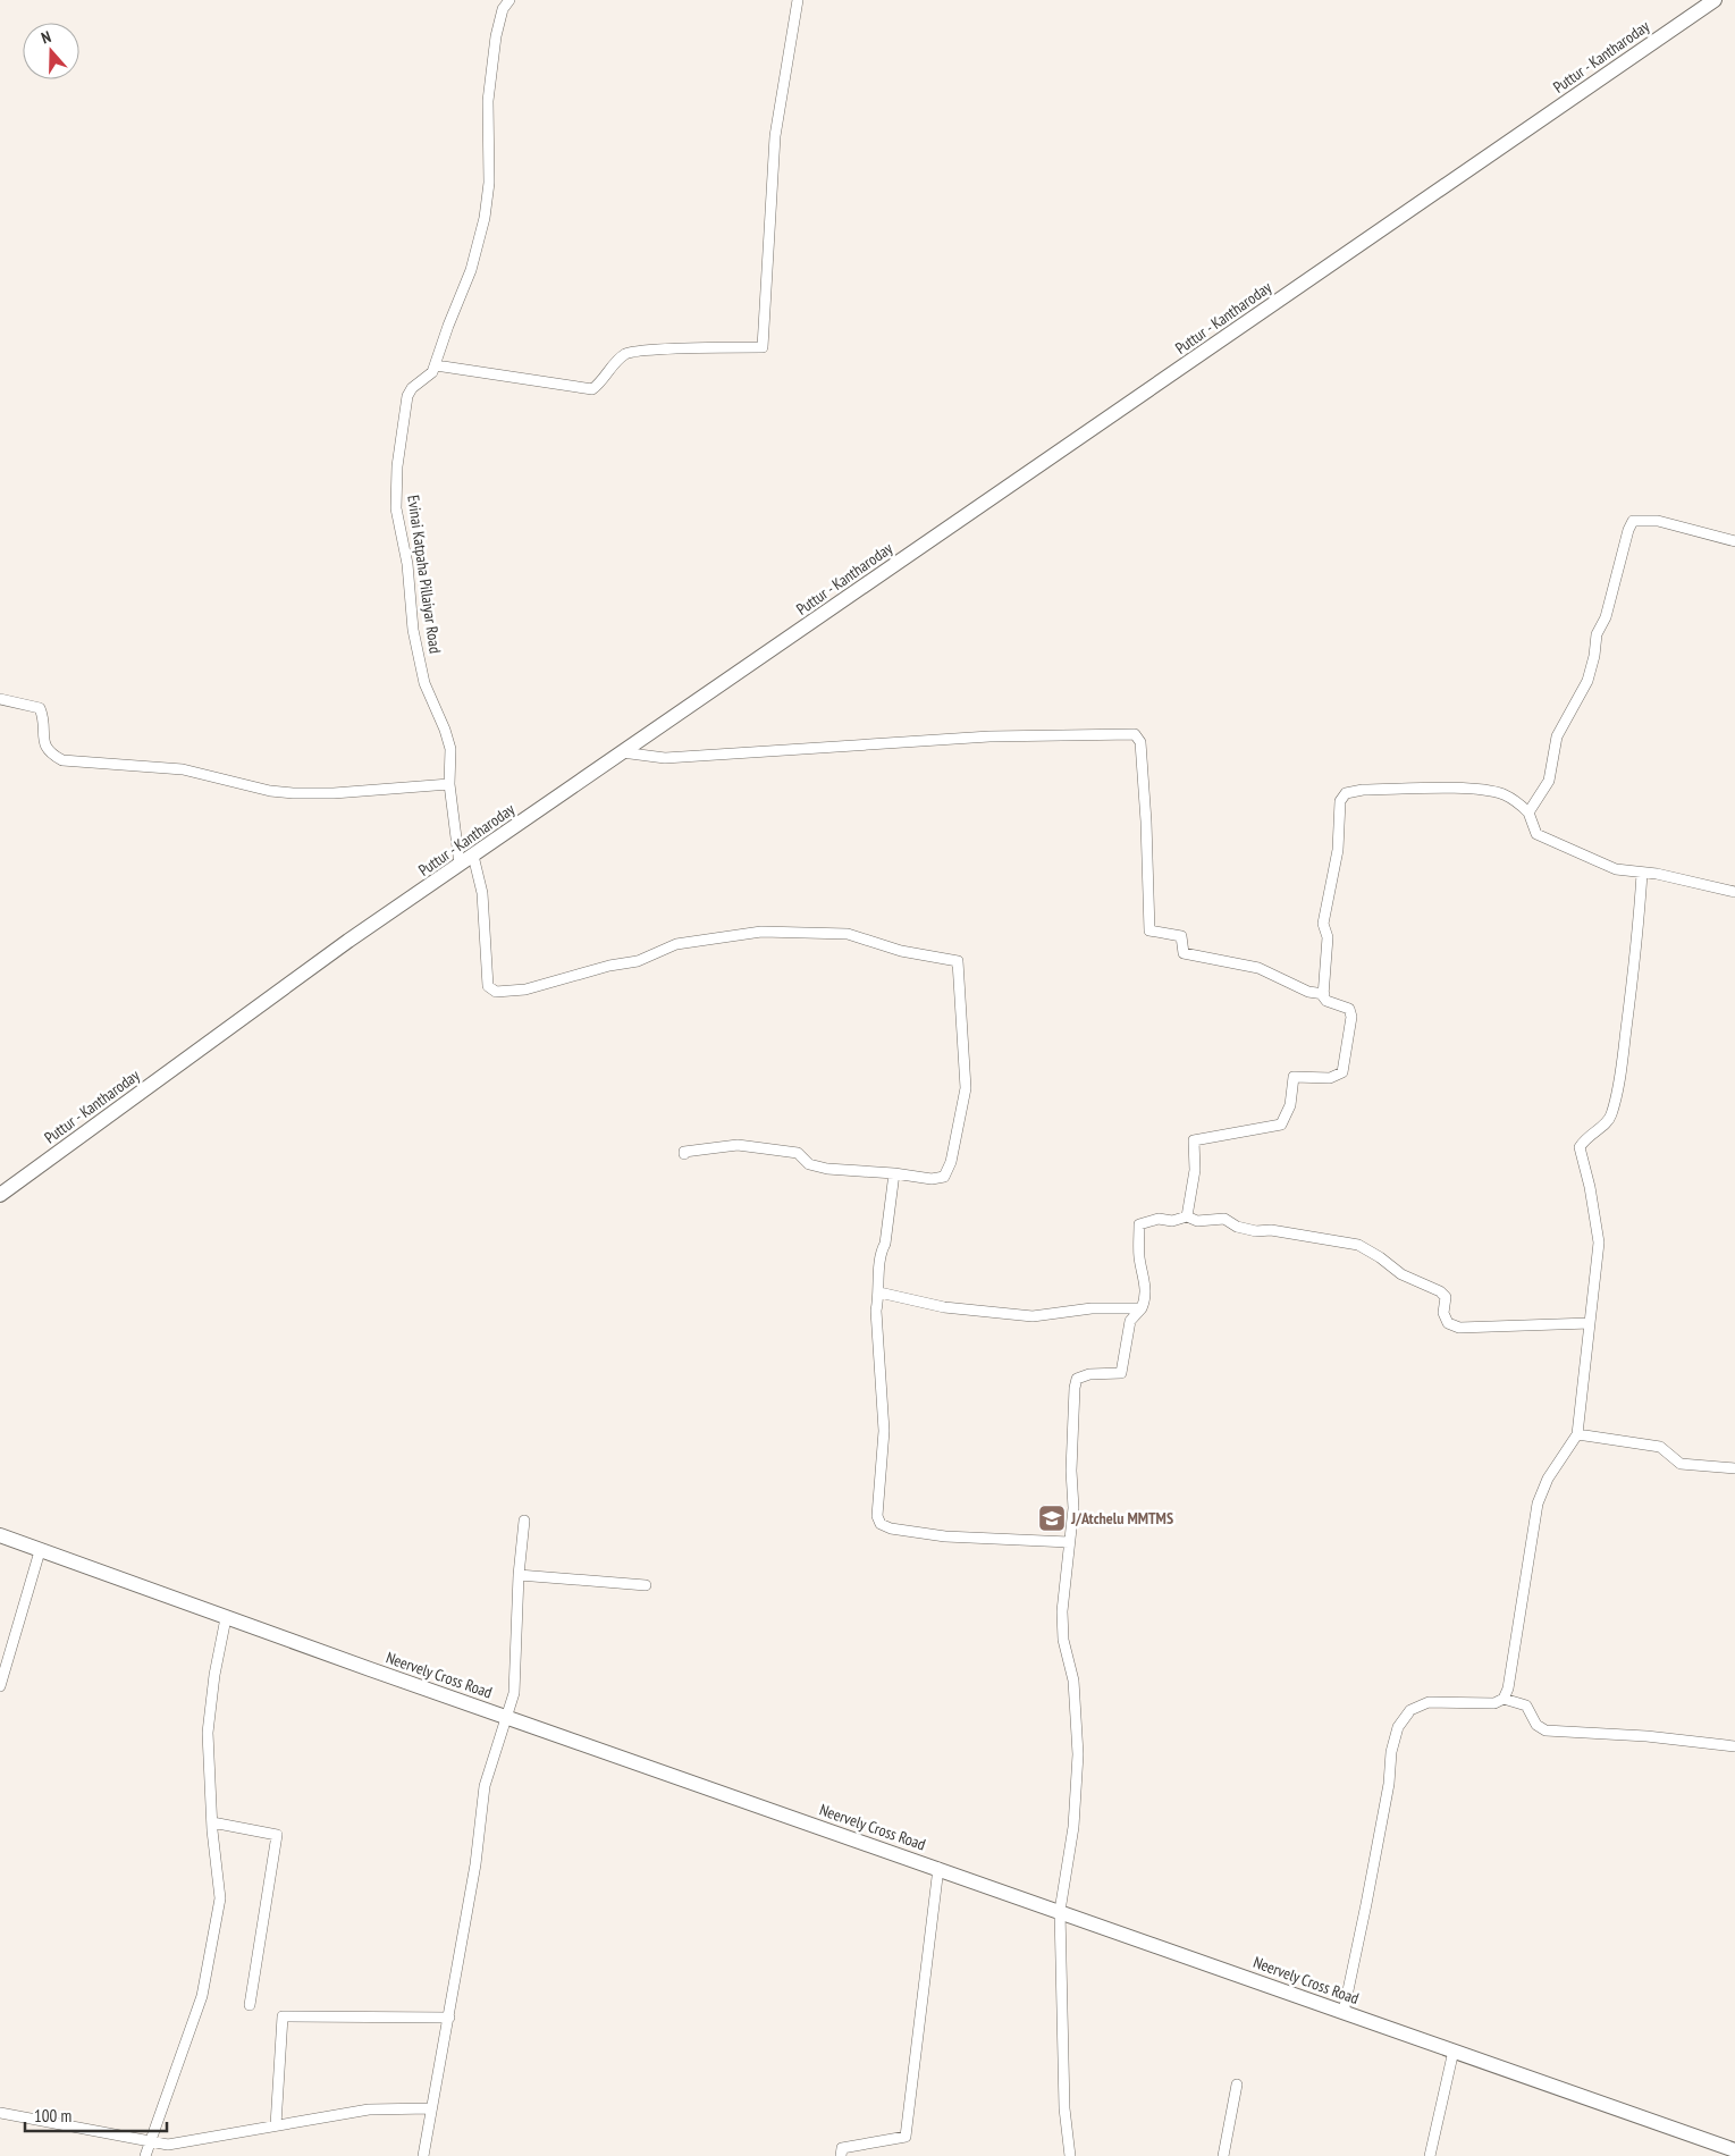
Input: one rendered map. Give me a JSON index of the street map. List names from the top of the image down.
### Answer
{
  "streets": {
    "main road": ["Puttur - Kantharoday", "Neervely Cross Road"],
    "street": ["Evinai Katpaha Pillaiyar Road"]
  },
  "crossings": [
    ["Puttur - Kantharoday", "Evinai Katpaha Pillaiyar Road"]
  ],
  "places": {
    "school or university": ["J/Atchelu MMTMS"]
  },
  "scale_bar": "100 m",
  "north": "top"
}
